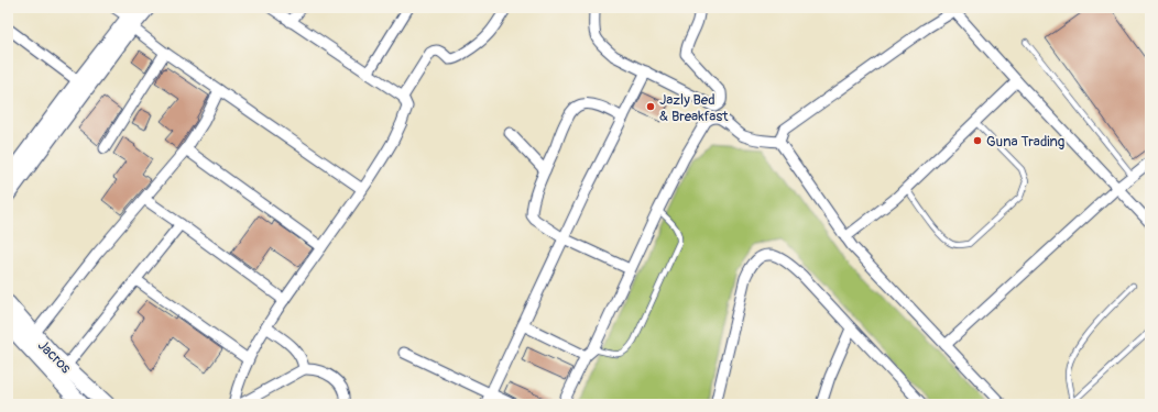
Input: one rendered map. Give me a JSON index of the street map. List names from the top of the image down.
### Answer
{
  "streets": {
    "main road": ["Jacros"]
  },
  "places": ["Jazly Bed & Breakfast", "Guna Trading"]
}
